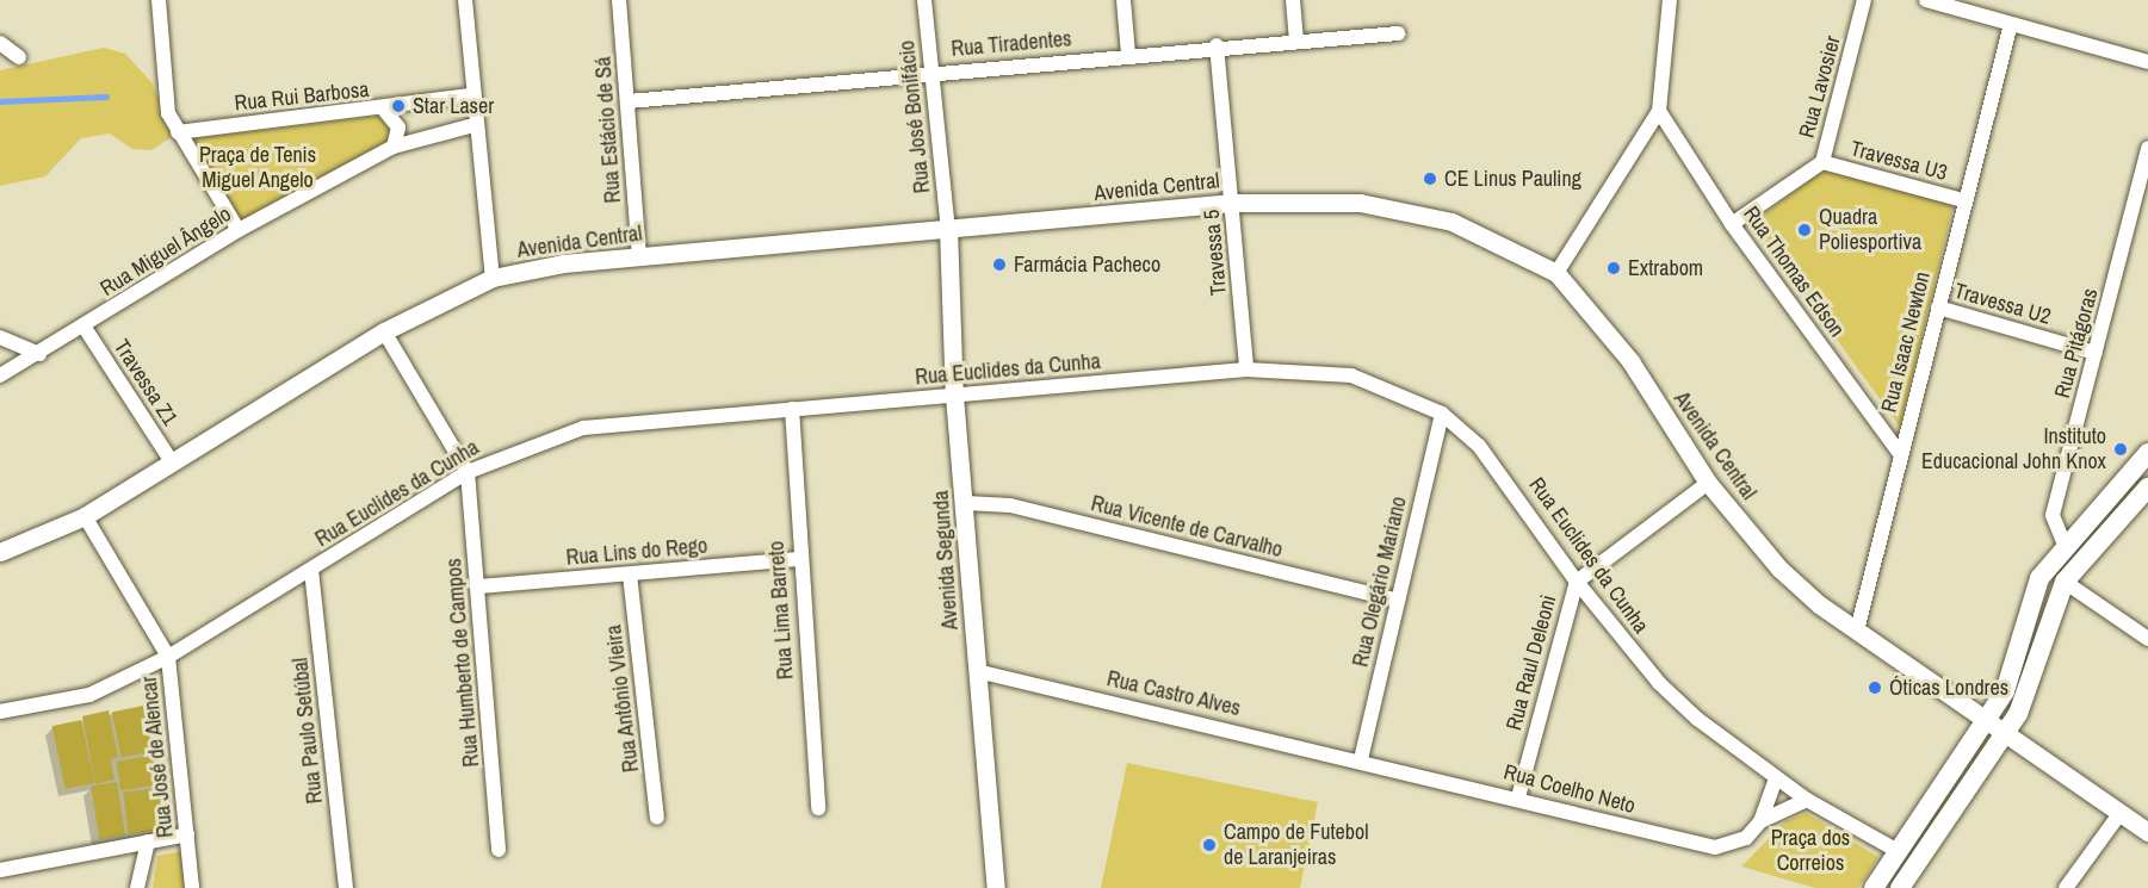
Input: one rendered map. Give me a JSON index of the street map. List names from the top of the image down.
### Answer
{
  "streets": {
    "street": [
      "Rua Tiradentes",
      "Rua Lavosier",
      "Rua Rui Barbosa",
      "Rua José Bonifácio",
      "Rua Estácio de Sá",
      "Travessa U3",
      "Avenida Central",
      "Rua Miguel Ângelo",
      "Travessa 5",
      "Rua Thomas Edson",
      "Travessa U2",
      "Rua Isaac Newton",
      "Rua Pitágoras",
      "Rua Euclides da Cunha",
      "Travessa Z1",
      "Rua Vicente de Carvalho",
      "Rua Lins do Rego",
      "Avenida Segunda",
      "Rua Olegário Mariano",
      "Rua Lima Barreto",
      "Rua Humberto de Campos",
      "Rua Raul Deleoni",
      "Rua Castro Alves",
      "Rua Antônio Vieira",
      "Rua Paulo Setúbal",
      "Rua José de Alencar",
      "Rua Coelho Neto"
    ]
  },
  "crossings": [
    ["Rua Tiradentes", "Rua José Bonifácio"],
    ["Rua Tiradentes", "Rua Estácio de Sá"],
    ["Rua Tiradentes", "Travessa 5"],
    ["Rua Lavosier", "Travessa U3"],
    ["Rua Lavosier", "Rua Thomas Edson"],
    ["Rua José Bonifácio", "Avenida Central"],
    ["Rua José Bonifácio", "Avenida Segunda"],
    ["Rua Estácio de Sá", "Avenida Central"],
    ["Travessa U3", "Rua Isaac Newton"],
    ["Avenida Central", "Travessa 5"],
    ["Avenida Central", "Rua Isaac Newton"],
    ["Avenida Central", "Travessa Z1"],
    ["Avenida Central", "Avenida Segunda"],
    ["Avenida Central", "Rua José de Alencar"],
    ["Rua Miguel Ângelo", "Travessa Z1"],
    ["Travessa 5", "Rua Euclides da Cunha"],
    ["Rua Thomas Edson", "Rua Isaac Newton"],
    ["Travessa U2", "Rua Isaac Newton"],
    ["Travessa U2", "Rua Pitágoras"],
    ["Rua Euclides da Cunha", "Avenida Segunda"],
    ["Rua Euclides da Cunha", "Rua Olegário Mariano"],
    ["Rua Euclides da Cunha", "Rua Lima Barreto"],
    ["Rua Euclides da Cunha", "Rua Humberto de Campos"],
    ["Rua Euclides da Cunha", "Rua Raul Deleoni"],
    ["Rua Euclides da Cunha", "Rua Paulo Setúbal"],
    ["Rua Euclides da Cunha", "Rua José de Alencar"],
    ["Rua Euclides da Cunha", "Rua Coelho Neto"],
    ["Rua Vicente de Carvalho", "Avenida Segunda"],
    ["Rua Vicente de Carvalho", "Rua Olegário Mariano"],
    ["Rua Lins do Rego", "Rua Lima Barreto"],
    ["Rua Lins do Rego", "Rua Humberto de Campos"],
    ["Rua Lins do Rego", "Rua Antônio Vieira"],
    ["Avenida Segunda", "Rua Castro Alves"],
    ["Rua Olegário Mariano", "Rua Castro Alves"],
    ["Rua Olegário Mariano", "Rua Coelho Neto"],
    ["Rua Raul Deleoni", "Rua Coelho Neto"],
    ["Rua Castro Alves", "Rua Coelho Neto"]
  ],
  "parks": ["Praça de Tenis Miguel Angelo", "Praça dos Correios"],
  "places": [
    "Star Laser",
    "CE Linus Pauling",
    "Quadra Poliesportiva",
    "Farmácia Pacheco",
    "Extrabom",
    "Instituto Educacional John Knox",
    "Óticas Londres",
    "Campo de Futebol de Laranjeiras"
  ]
}
